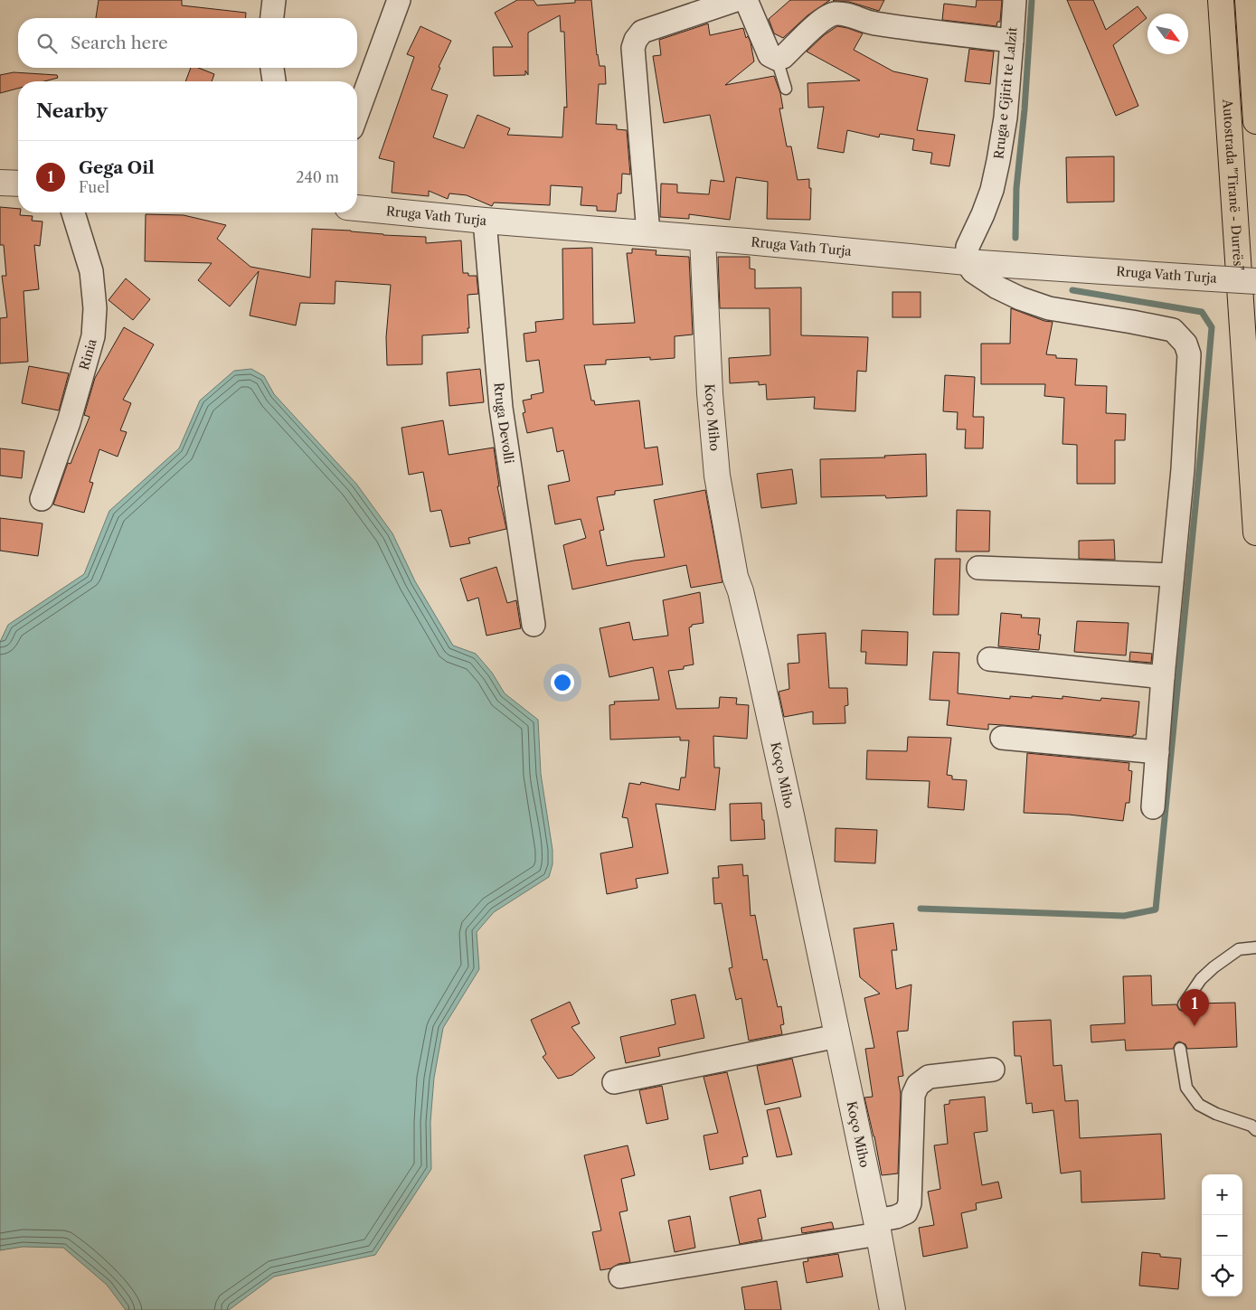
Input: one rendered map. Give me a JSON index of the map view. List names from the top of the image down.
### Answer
{
  "streets": {
    "highway": ["Autostrada \"Tiranë - Durrës\""],
    "street": [
      "Rruga e Gjirit te Lalzit",
      "Rruga Vath Turja",
      "Rinia",
      "Koço Miho",
      "Rruga Devolli"
    ]
  },
  "crossings": [
    ["Rruga e Gjirit te Lalzit", "Rruga Vath Turja"],
    ["Rruga Vath Turja", "Koço Miho"],
    ["Rruga Vath Turja", "Rruga Devolli"]
  ],
  "north": "bottom right",
  "page": {
    "search": "Search here",
    "heading": "Nearby",
    "list": [
      {
        "mark": "1",
        "name": "Gega Oil",
        "note": "Fuel",
        "value": "240 m"
      }
    ],
    "pins": "1",
    "map_buttons": ["+", "−"]
  }
}
